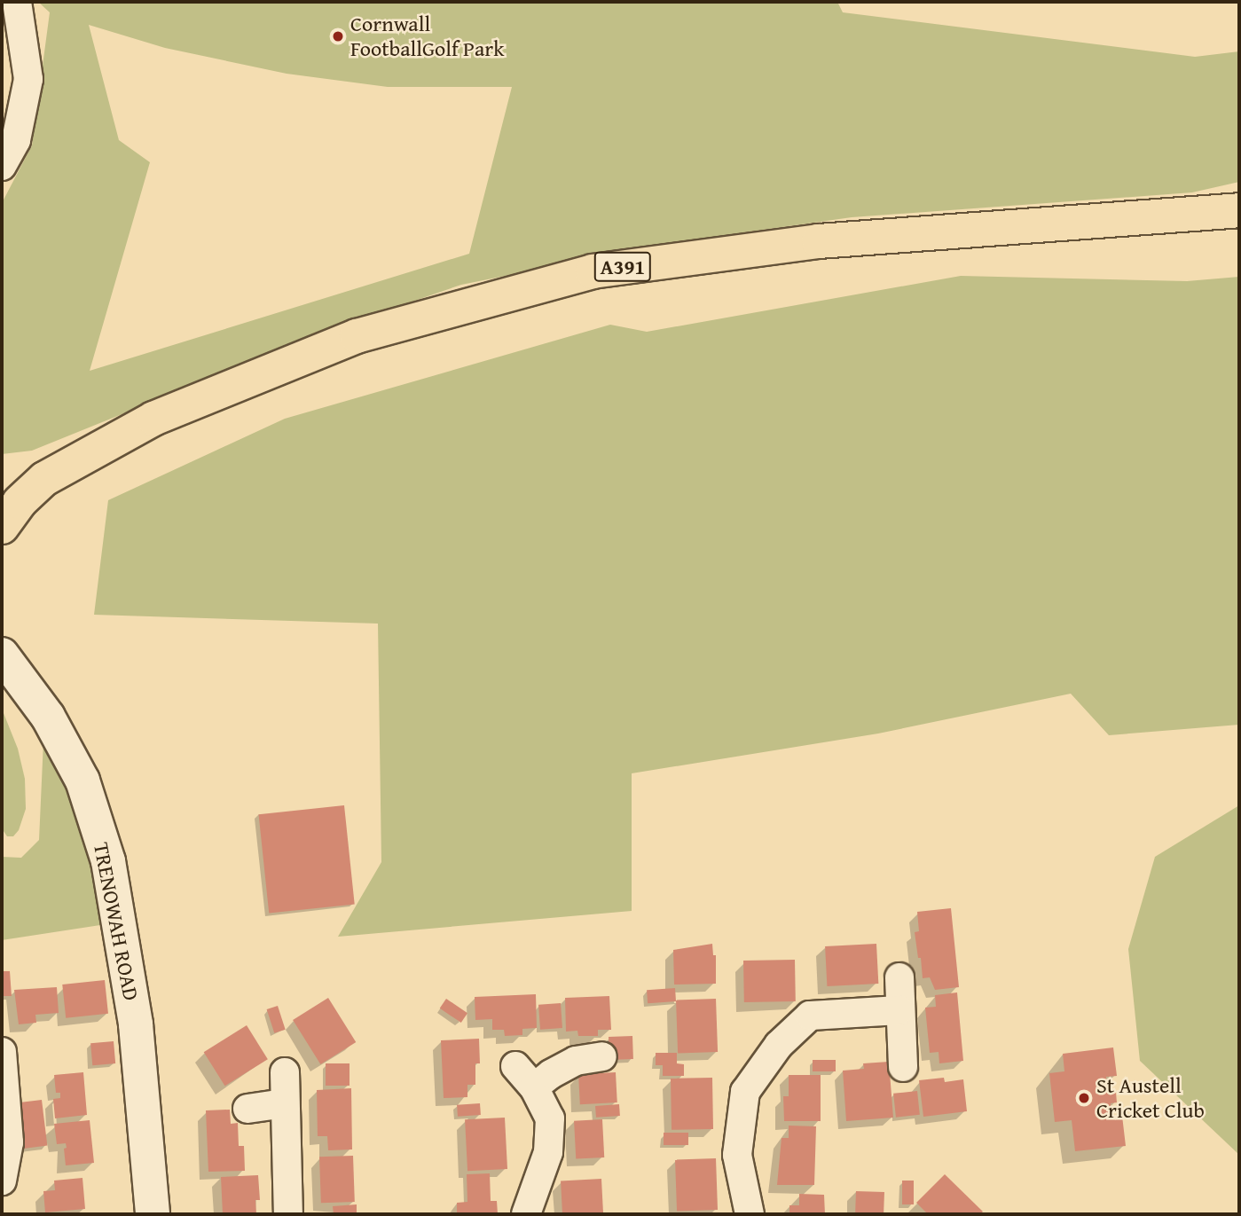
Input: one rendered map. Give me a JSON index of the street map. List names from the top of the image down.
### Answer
{
  "streets": {
    "highway": ["A391"],
    "street": ["TRENOWAH ROAD"]
  },
  "places": ["Cornwall FootballGolf Park", "St Austell Cricket Club"]
}
